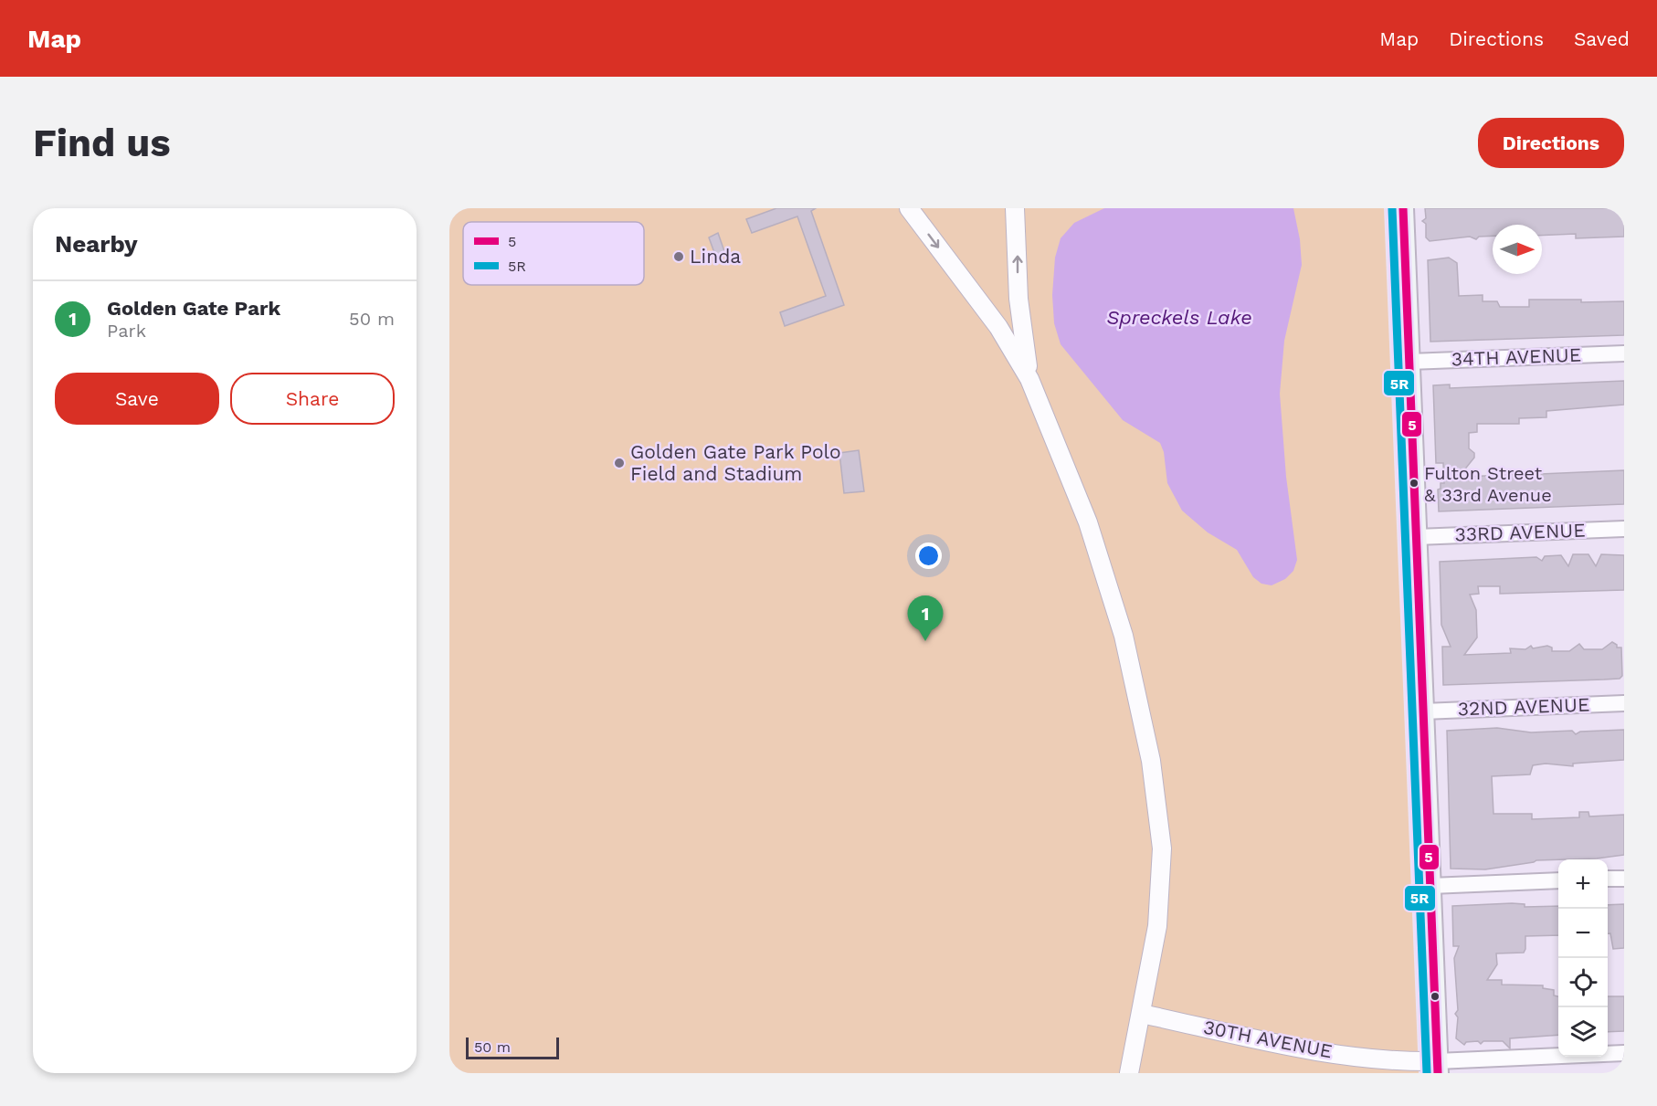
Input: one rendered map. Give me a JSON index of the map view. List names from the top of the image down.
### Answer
{
  "streets": {
    "street": [
      "34TH AVENUE",
      "33RD AVENUE",
      "32ND AVENUE",
      "30TH AVENUE"
    ]
  },
  "water": ["Spreckels Lake"],
  "places": ["Linda", "Golden Gate Park Polo Field and Stadium", "Fulton Street & 33rd Avenue"],
  "lines": ["transit line 5", "transit line 5R"],
  "legend": ["5", "5R"],
  "scale_bar": "50 m",
  "north": "right",
  "page": {
    "header": "Map",
    "nav": ["Map", "Directions", "Saved"],
    "buttons": [
      "Directions",
      ["Save", "Share"]
    ],
    "title": "Find us",
    "heading": "Nearby",
    "list": [
      {
        "mark": "1",
        "name": "Golden Gate Park",
        "note": "Park",
        "value": "50 m"
      }
    ],
    "pins": "1",
    "map_buttons": ["+", "−"],
    "scale": "50 m"
  }
}
